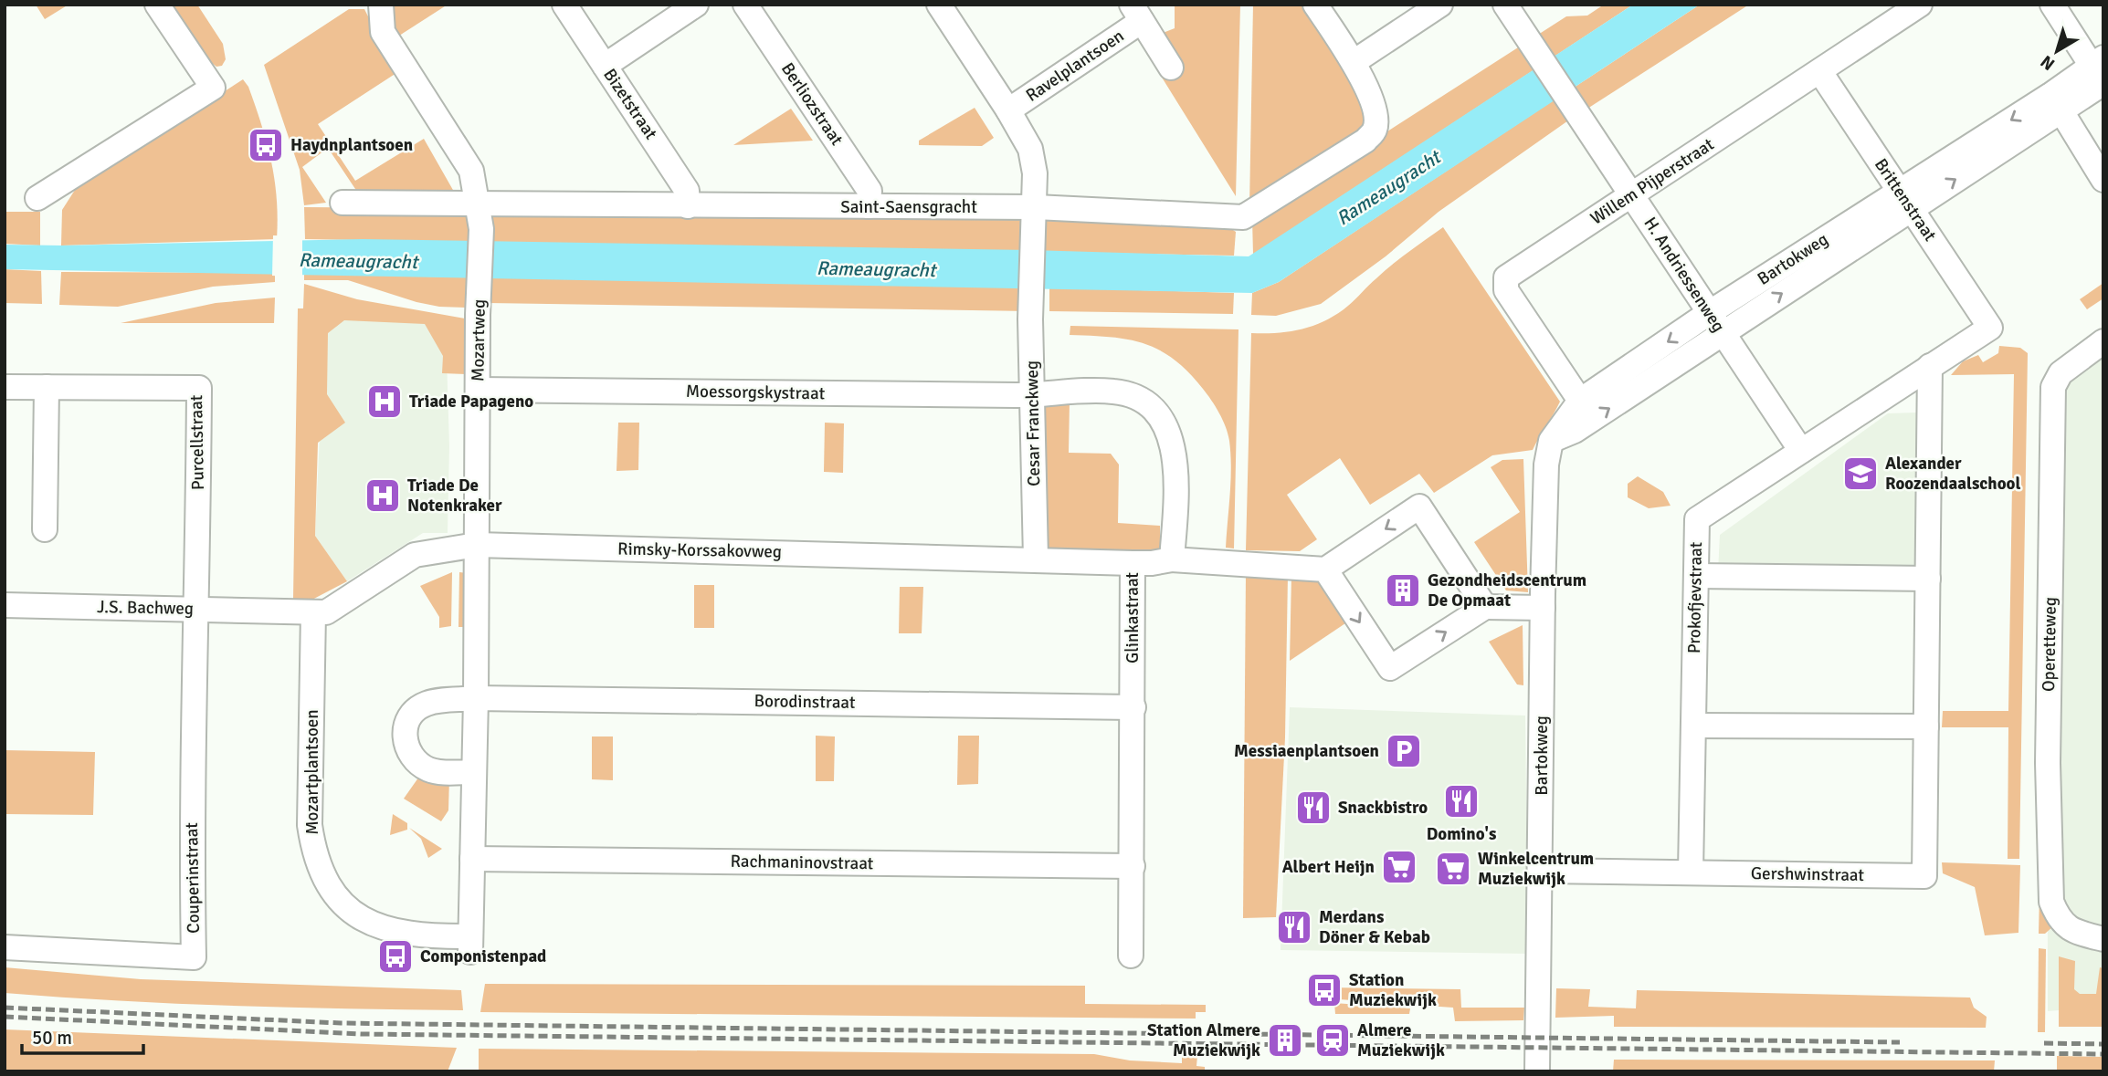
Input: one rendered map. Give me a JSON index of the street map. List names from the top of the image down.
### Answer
{
  "streets": {
    "street": [
      "Ravelplantsoen",
      "Bizetstraat",
      "Berliozstraat",
      "Willem Pijperstraat",
      "Brittenstraat",
      "Saint-Saensgracht",
      "Bartokweg",
      "H. Andriessenweg",
      "Mozartweg",
      "Moessorgskystraat",
      "Cesar Franckweg",
      "Purcellstraat",
      "Rimsky-Korssakovweg",
      "Prokofjevstraat",
      "J.S. Bachweg",
      "Glinkastraat",
      "Operetteweg",
      "Borodinstraat",
      "Mozartplantsoen",
      "Rachmaninovstraat",
      "Gershwinstraat",
      "Couperinstraat"
    ]
  },
  "crossings": [
    ["Bizetstraat", "Saint-Saensgracht"],
    ["Berliozstraat", "Saint-Saensgracht"],
    ["Willem Pijperstraat", "Brittenstraat"],
    ["Willem Pijperstraat", "Bartokweg"],
    ["Willem Pijperstraat", "H. Andriessenweg"],
    ["Brittenstraat", "Bartokweg"],
    ["Brittenstraat", "Prokofjevstraat"],
    ["Saint-Saensgracht", "Mozartweg"],
    ["Saint-Saensgracht", "Cesar Franckweg"],
    ["Bartokweg", "H. Andriessenweg"],
    ["Bartokweg", "Gershwinstraat"],
    ["H. Andriessenweg", "Prokofjevstraat"],
    ["Mozartweg", "Moessorgskystraat"],
    ["Mozartweg", "Rimsky-Korssakovweg"],
    ["Mozartweg", "Mozartplantsoen"],
    ["Moessorgskystraat", "Cesar Franckweg"],
    ["Cesar Franckweg", "Rimsky-Korssakovweg"],
    ["Purcellstraat", "J.S. Bachweg"],
    ["Purcellstraat", "Couperinstraat"],
    ["Rimsky-Korssakovweg", "J.S. Bachweg"],
    ["Rimsky-Korssakovweg", "Glinkastraat"],
    ["Rimsky-Korssakovweg", "Mozartplantsoen"],
    ["Prokofjevstraat", "Gershwinstraat"],
    ["J.S. Bachweg", "Couperinstraat"],
    ["Glinkastraat", "Borodinstraat"],
    ["Glinkastraat", "Rachmaninovstraat"],
    ["Borodinstraat", "Mozartplantsoen"],
    ["Mozartplantsoen", "Rachmaninovstraat"]
  ],
  "water": ["Rameaugracht"],
  "places": {
    "bus stop": ["Haydnplantsoen", "Componistenpad", "Station Muziekwijk"],
    "hospital": ["Triade Papageno", "Triade De Notenkraker"],
    "school or university": ["Alexander Roozendaalschool"],
    "building": ["Gezondheidscentrum De Opmaat", "Station Almere Muziekwijk"],
    "parking": ["Messiaenplantsoen"],
    "restaurant": ["Domino's", "Snackbistro", "Merdans Döner & Kebab"],
    "supermarket": ["Albert Heijn", "Winkelcentrum Muziekwijk"],
    "station": ["Almere Muziekwijk"]
  },
  "scale_bar": "50 m",
  "north": "bottom left"
}
